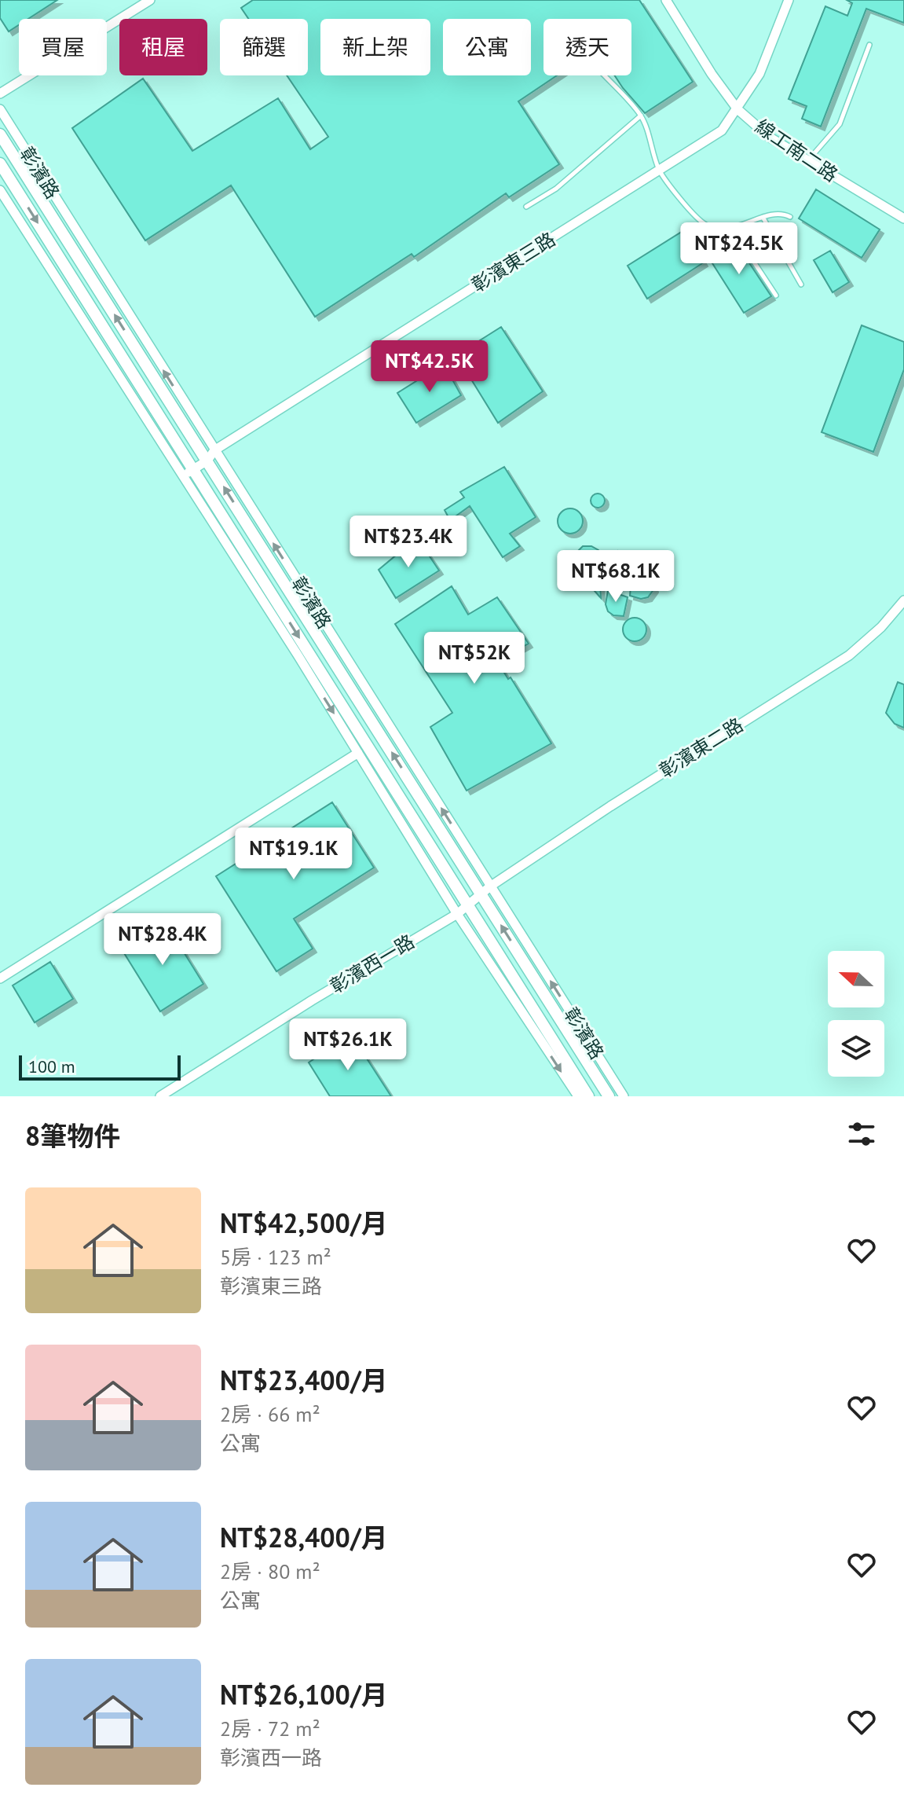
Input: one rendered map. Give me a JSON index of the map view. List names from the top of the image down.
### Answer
{
  "streets": {
    "street": [
      "線工南二路",
      "彰濱路",
      "彰濱東三路",
      "彰濱東二路",
      "彰濱西一路"
    ]
  },
  "crossings": [
    ["線工南二路", "彰濱東三路"],
    ["彰濱路", "彰濱東三路"],
    ["彰濱路", "彰濱東二路"],
    ["彰濱路", "彰濱西一路"],
    ["彰濱東二路", "彰濱西一路"]
  ],
  "scale_bar": "100 m",
  "north": "left",
  "page": {
    "chip": [
      "買屋",
      "租屋",
      "篩選",
      "新上架",
      "公寓",
      "透天"
    ],
    "price": [
      "NT$24.5K",
      "NT$42.5K",
      "NT$23.4K",
      "NT$68.1K",
      "NT$52K",
      "NT$19.1K",
      "NT$28.4K",
      "NT$26.1K"
    ],
    "scale": "100 m",
    "heading": "8筆物件",
    "list": [
      {
        "name": "NT$42,500/月",
        "note": "5房 · 123 m² · 彰濱東三路"
      },
      {
        "name": "NT$23,400/月",
        "note": "2房 · 66 m² · 公寓"
      },
      {
        "name": "NT$28,400/月",
        "note": "2房 · 80 m² · 公寓"
      },
      {
        "name": "NT$26,100/月",
        "note": "2房 · 72 m² · 彰濱西一路"
      }
    ]
  }
}
